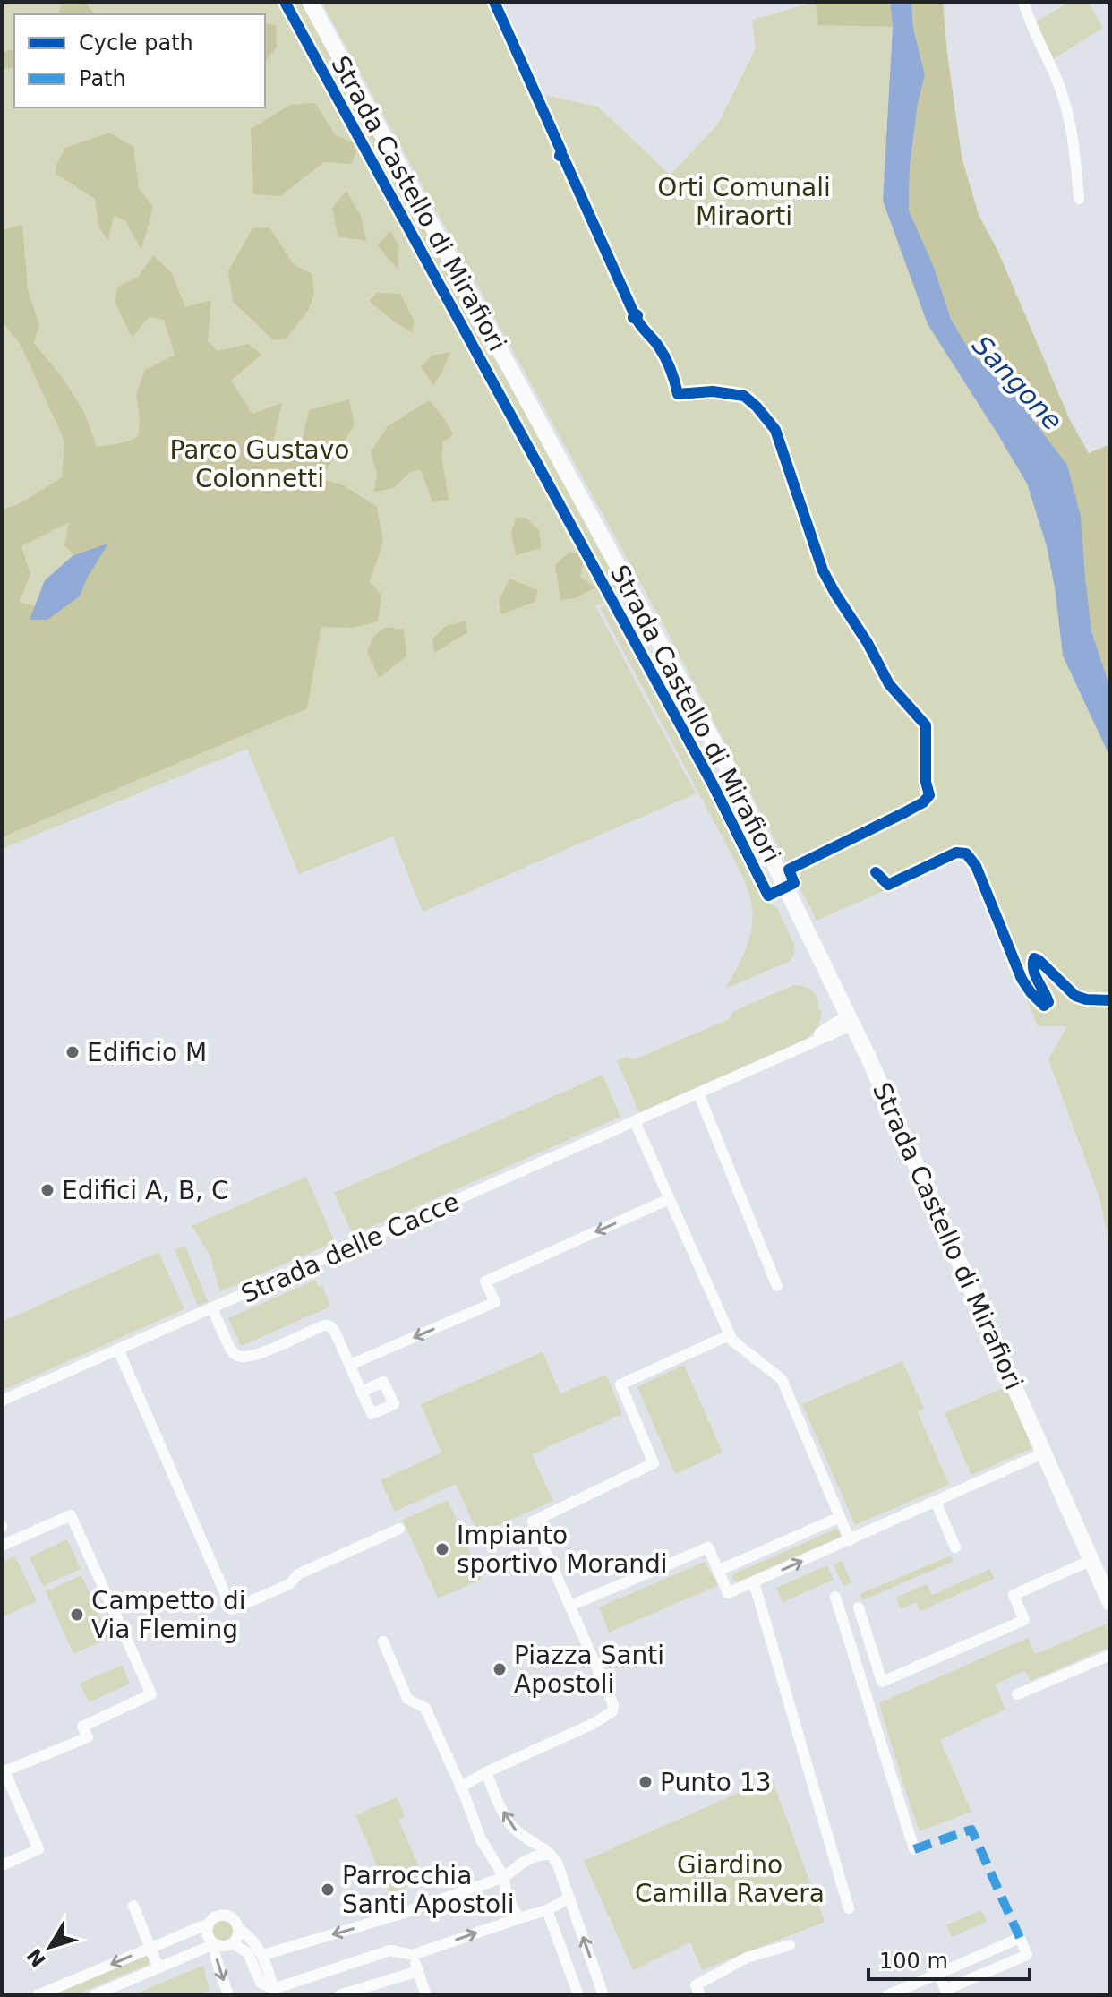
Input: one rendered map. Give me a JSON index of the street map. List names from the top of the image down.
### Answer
{
  "streets": {
    "street": ["Strada Castello di Mirafiori", "Strada delle Cacce"]
  },
  "crossings": [
    ["Strada Castello di Mirafiori", "Strada delle Cacce"]
  ],
  "water": ["Sangone"],
  "parks": ["Orti Comunali Miraorti", "Parco Gustavo Colonnetti", "Giardino Camilla Ravera"],
  "places": [
    "Edificio M",
    "Edifici A, B, C",
    "Impianto sportivo Morandi",
    "Campetto di Via Fleming",
    "Piazza Santi Apostoli",
    "Punto 13",
    "Parrocchia Santi Apostoli"
  ],
  "legend": ["Cycle path", "Path"],
  "scale_bar": "100 m",
  "north": "bottom left"
}
